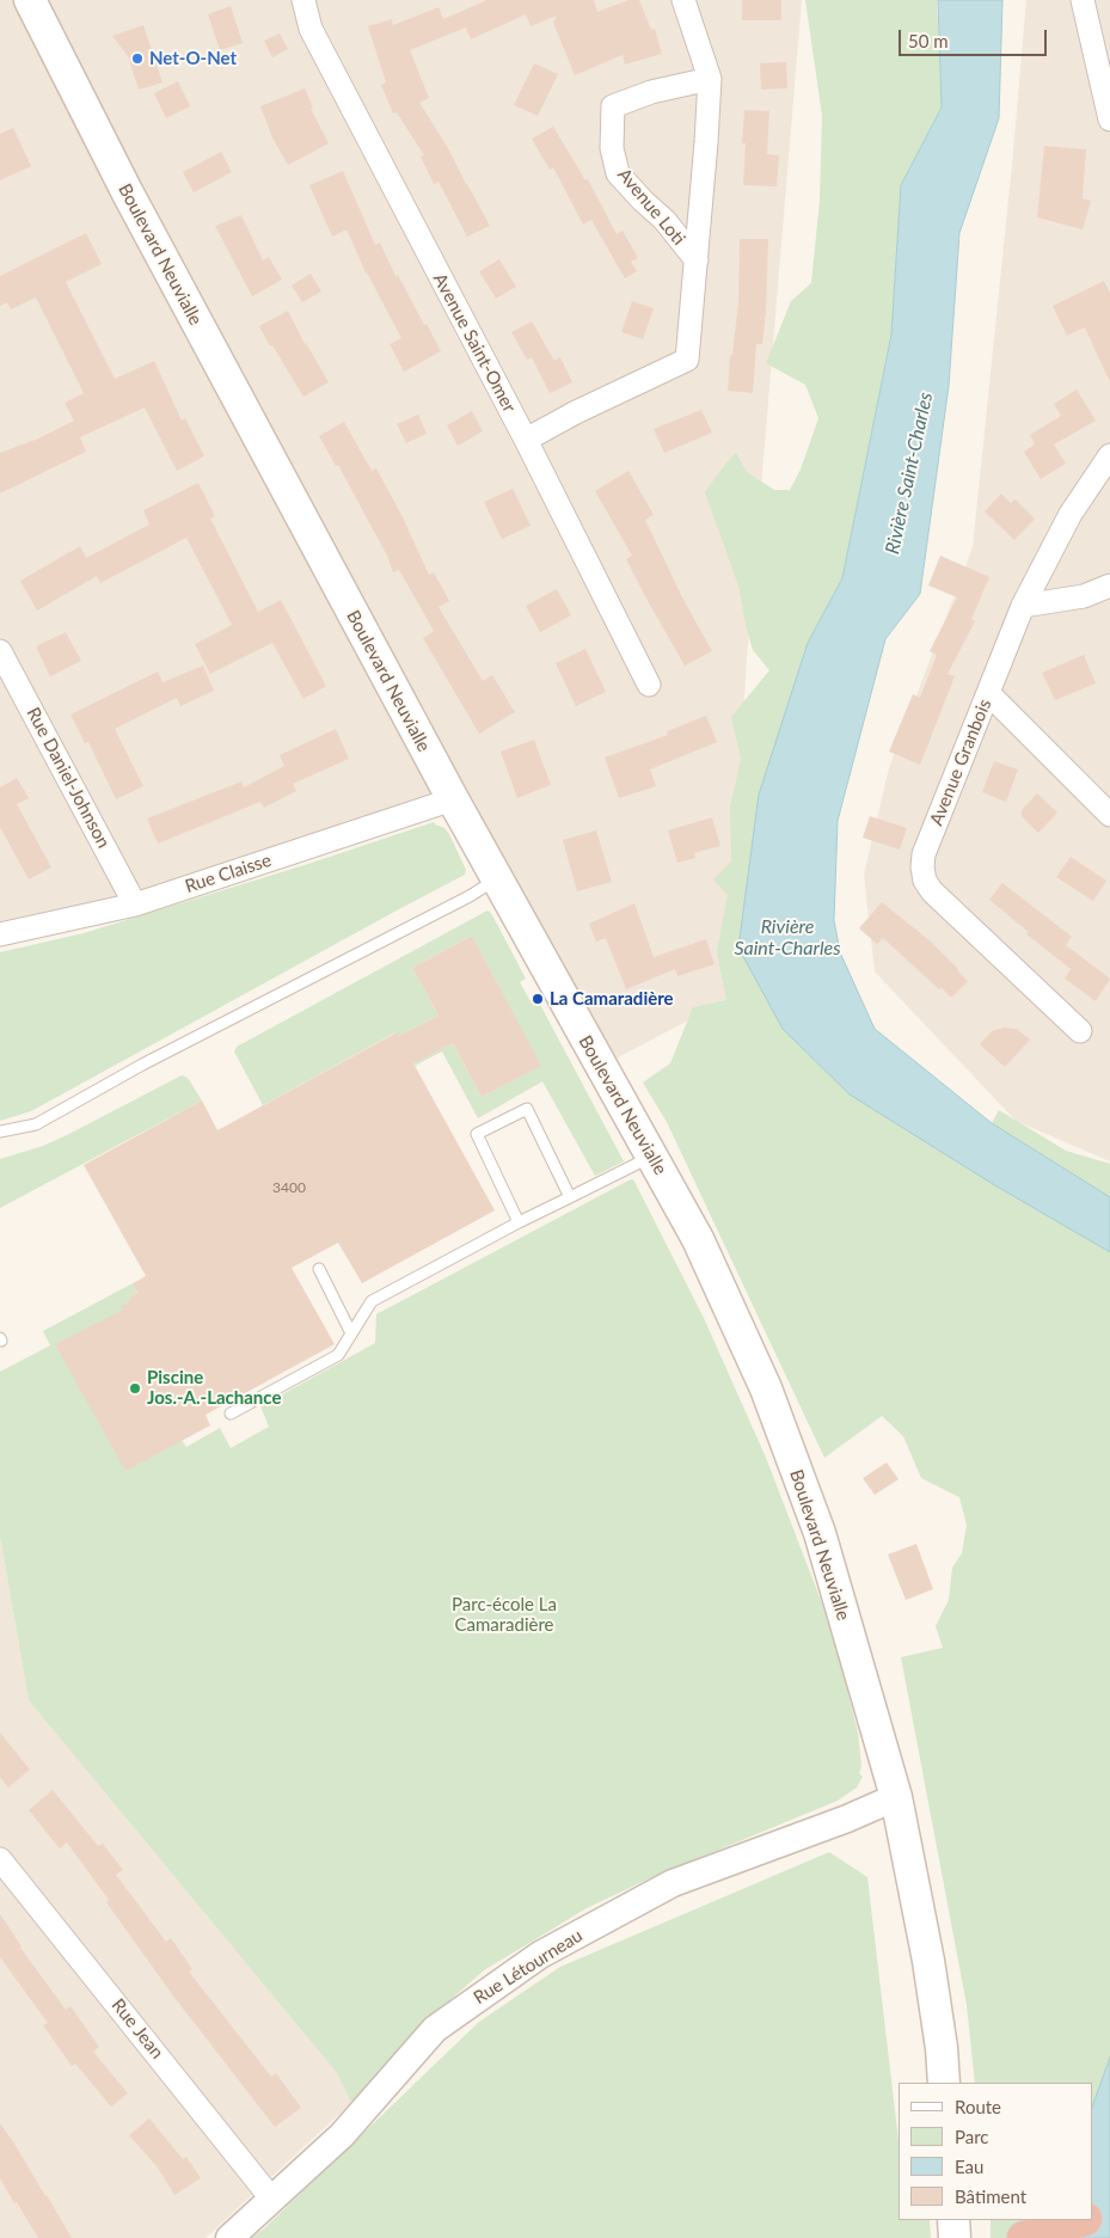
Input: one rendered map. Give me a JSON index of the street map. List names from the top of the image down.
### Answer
{
  "streets": {
    "main road": ["Boulevard Neuvialle"],
    "street": [
      "Avenue Loti",
      "Avenue Saint-Omer",
      "Avenue Granbois",
      "Rue Daniel-Johnson",
      "Rue Claisse",
      "Rue Létourneau",
      "Rue Jean"
    ]
  },
  "crossings": [
    ["Avenue Loti", "Avenue Saint-Omer"],
    ["Boulevard Neuvialle", "Rue Claisse"],
    ["Boulevard Neuvialle", "Rue Létourneau"],
    ["Rue Daniel-Johnson", "Rue Claisse"],
    ["Rue Létourneau", "Rue Jean"]
  ],
  "water": ["Rivière Saint-Charles"],
  "parks": ["Parc-école La Camaradière"],
  "places": ["Net-O-Net", "La Camaradière", "Piscine Jos.-A.-Lachance"],
  "house_numbers": ["3400"],
  "legend": [
    "Route",
    "Parc",
    "Eau",
    "Bâtiment"
  ],
  "scale_bar": "50 m"
}
